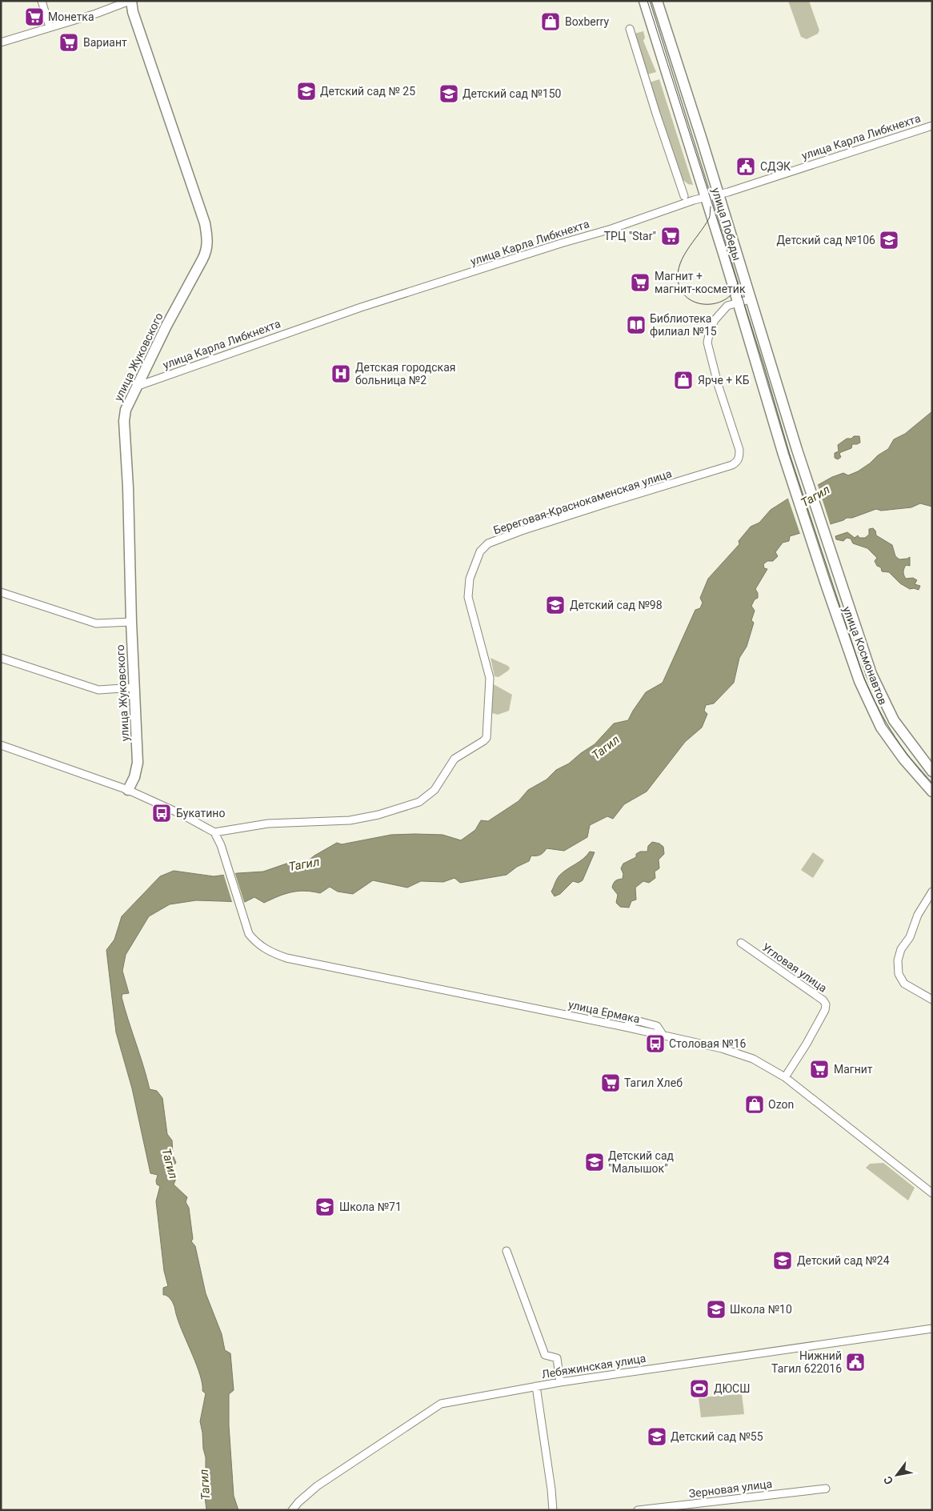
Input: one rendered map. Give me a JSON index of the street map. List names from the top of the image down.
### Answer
{
  "streets": {
    "main road": ["улица Победы", "улица Жуковского", "улица Космонавтов"],
    "street": [
      "улица Карла Либкнехта",
      "Береговая-Краснокаменская улица",
      "Угловая улица",
      "улица Ермака",
      "Лебяжинская улица",
      "Зерновая улица"
    ]
  },
  "crossings": [
    ["улица Карла Либкнехта", "улица Победы"],
    ["улица Карла Либкнехта", "улица Жуковского"],
    ["улица Победы", "Береговая-Краснокаменская улица"],
    ["улица Победы", "улица Космонавтов"],
    ["Береговая-Краснокаменская улица", "улица Ермака"],
    ["Угловая улица", "улица Ермака"]
  ],
  "water": ["Тагил"],
  "places": {
    "supermarket": [
      "Монетка",
      "Вариант",
      "ТРЦ \"Star\"",
      "Магнит + магнит-косметик",
      "Магнит",
      "Тагил Хлеб"
    ],
    "shop": ["Boxberry", "Ярче + КБ", "Ozon"],
    "school or university": [
      "Детский сад № 25",
      "Детский сад №150",
      "Детский сад №106",
      "Детский сад №98",
      "Детский сад \"Малышок\"",
      "Школа №71",
      "Детский сад №24",
      "Школа №10",
      "Детский сад №55"
    ],
    "public building": ["СДЭК", "Нижний Тагил 622016"],
    "library": ["Библиотека филиал №15"],
    "hospital": ["Детская городская больница №2"],
    "bus stop": ["Букатино", "Столовая №16"],
    "sports": ["ДЮСШ"]
  },
  "north": "bottom left"
}
